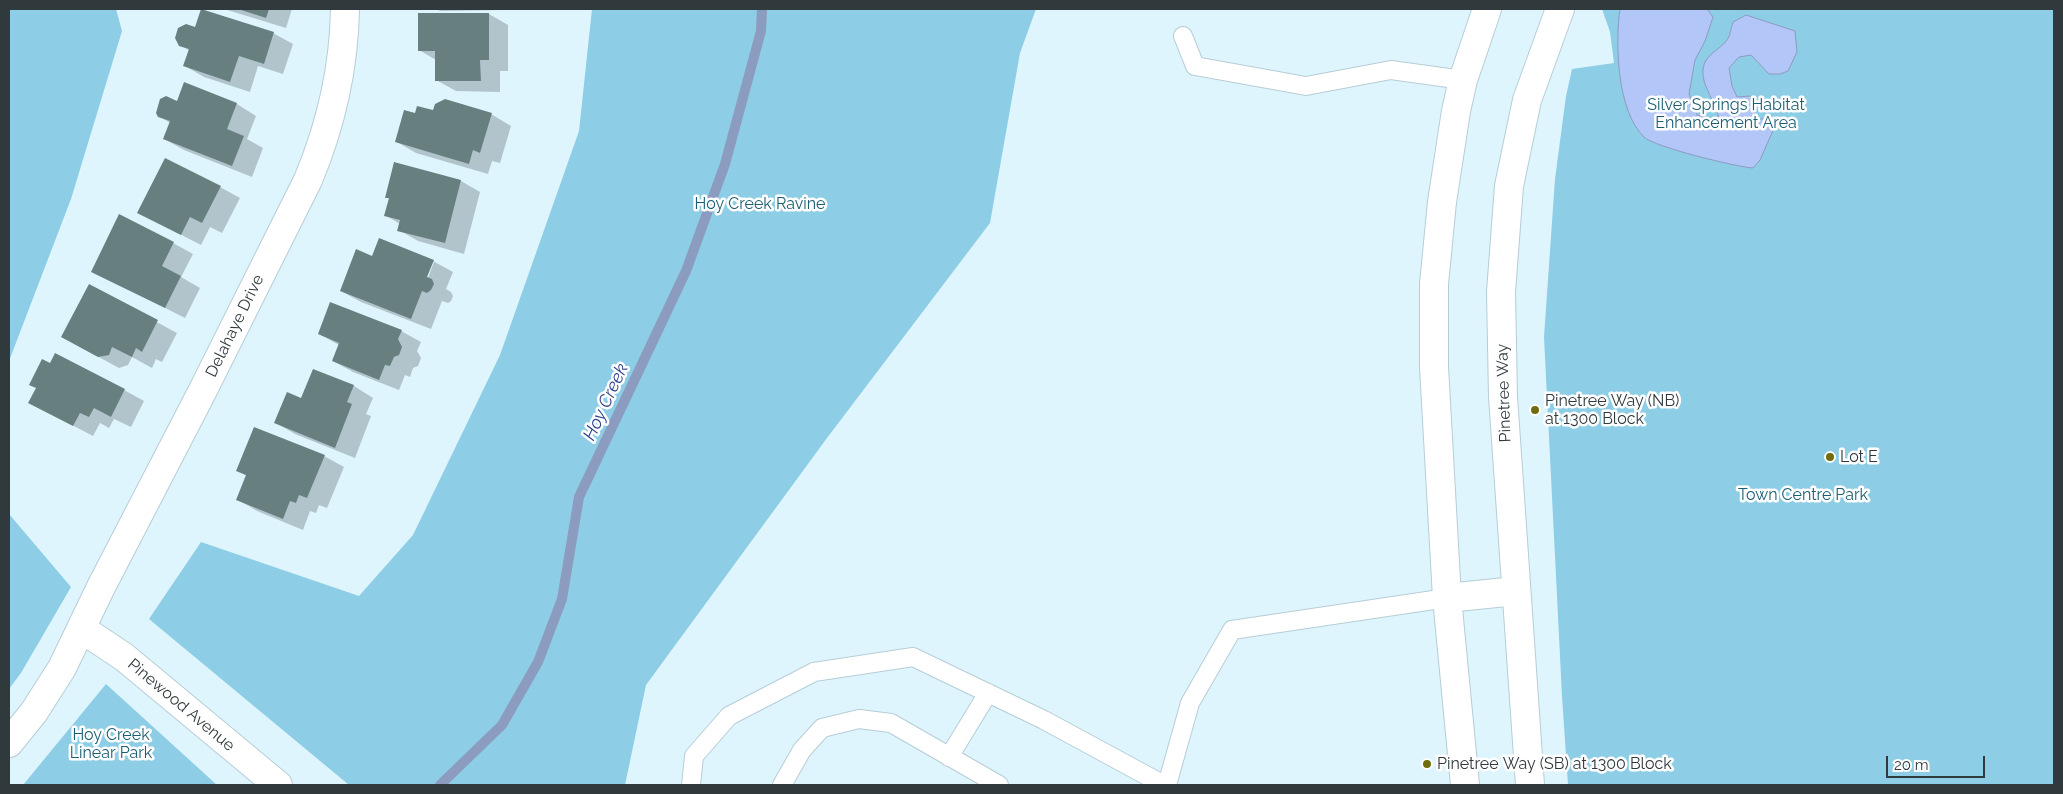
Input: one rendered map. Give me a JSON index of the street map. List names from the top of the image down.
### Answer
{
  "streets": {
    "main road": ["Delahaye Drive", "Pinetree Way", "Pinewood Avenue"]
  },
  "crossings": [
    ["Delahaye Drive", "Pinewood Avenue"]
  ],
  "water": ["Hoy Creek"],
  "parks": [
    "Silver Springs Habitat Enhancement Area",
    "Hoy Creek Ravine",
    "Town Centre Park",
    "Hoy Creek Linear Park"
  ],
  "places": ["Pinetree Way (NB) at 1300 Block", "Lot E", "Pinetree Way (SB) at 1300 Block"],
  "scale_bar": "20 m"
}
